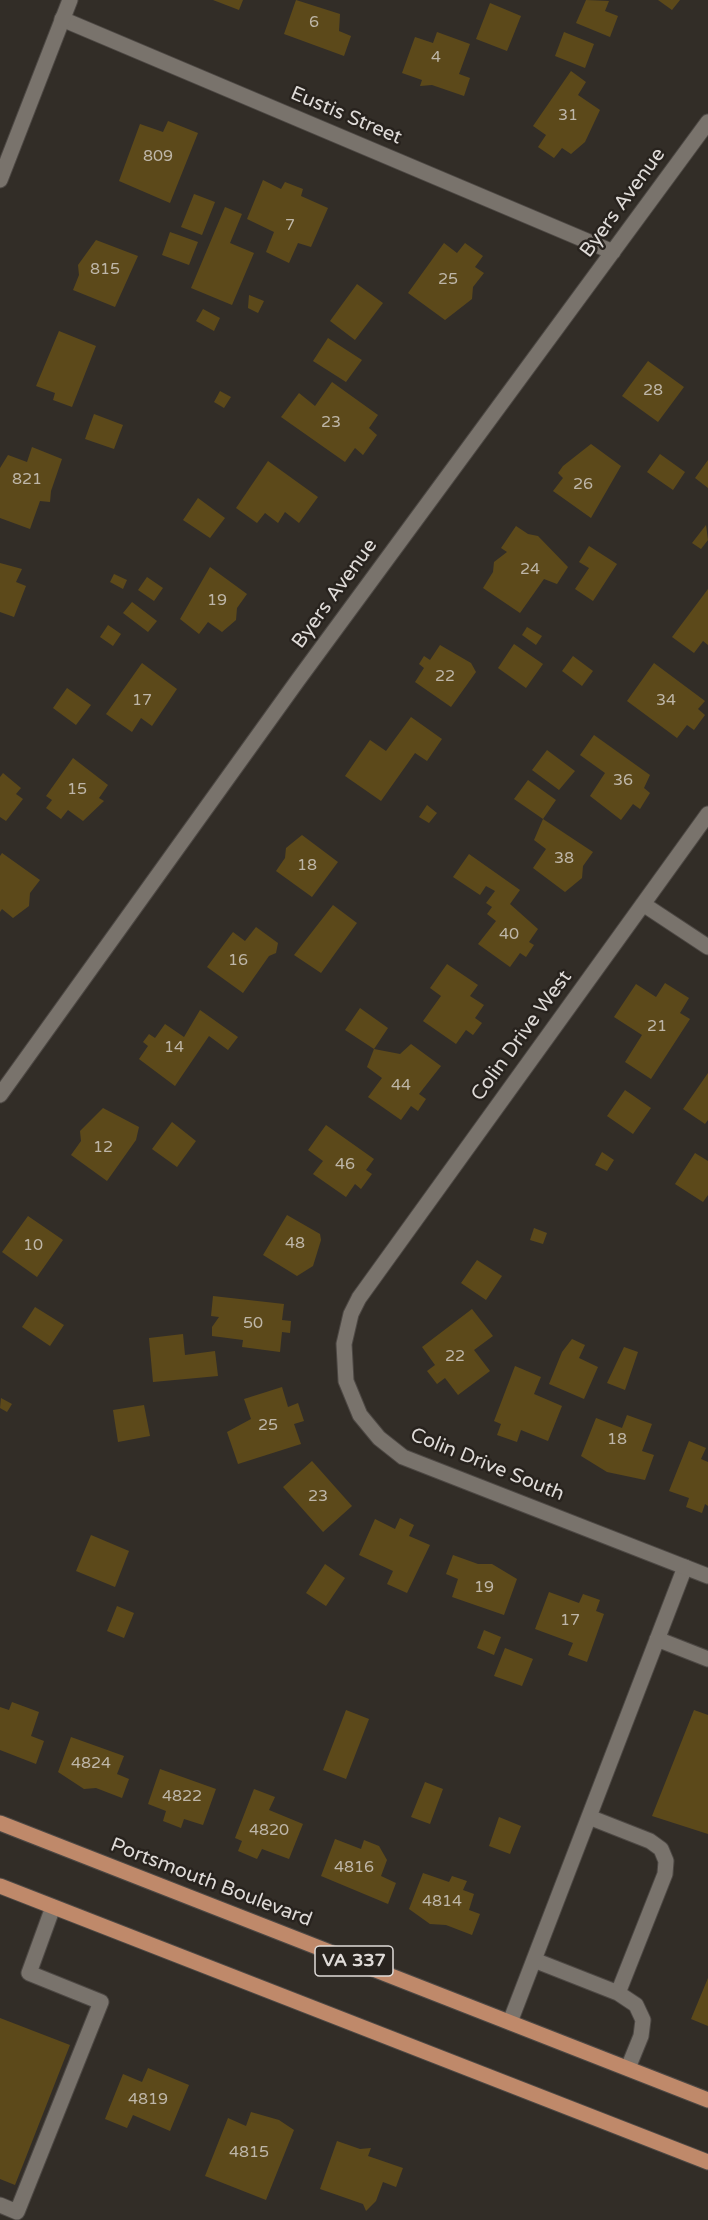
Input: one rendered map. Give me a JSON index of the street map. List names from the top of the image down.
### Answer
{
  "streets": {
    "main road": ["Portsmouth Boulevard", "VA 337"],
    "street": [
      "Eustis Street",
      "Byers Avenue",
      "Colin Drive West",
      "Colin Drive South"
    ]
  },
  "crossings": [
    ["Eustis Street", "Byers Avenue"],
    ["Colin Drive West", "Colin Drive South"]
  ],
  "house_numbers": [
    "6",
    "4",
    "31",
    "809",
    "7",
    "815",
    "25",
    "28",
    "23",
    "821",
    "26",
    "24",
    "19",
    "22",
    "17",
    "34",
    "36",
    "15",
    "38",
    "18",
    "40",
    "16",
    "21",
    "14",
    "44",
    "12",
    "46",
    "48",
    "10",
    "50",
    "22",
    "25",
    "18",
    "23",
    "19",
    "17",
    "4824",
    "4822",
    "4820",
    "4816",
    "4814",
    "4819",
    "4815"
  ]
}
